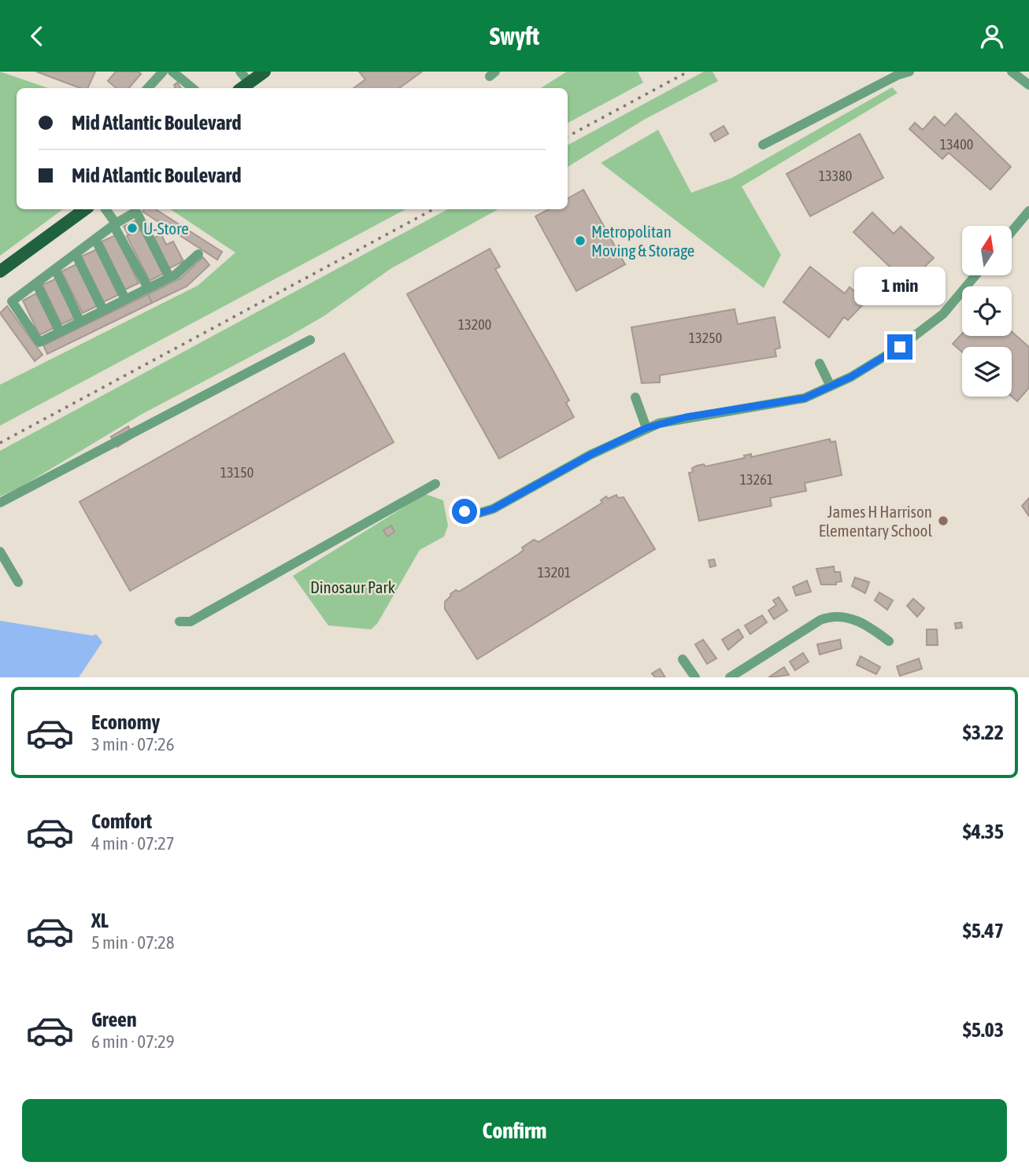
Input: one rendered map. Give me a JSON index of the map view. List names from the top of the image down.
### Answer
{
  "parks": ["Dinosaur Park"],
  "places": ["U-Store", "Metropolitan Moving & Storage", "James H Harrison Elementary School"],
  "house_numbers": [
    "13400",
    "13380",
    "13200",
    "13250",
    "13150",
    "13261",
    "13201"
  ],
  "north": "top",
  "page": {
    "header": "Swyft",
    "banner": ["Mid Atlantic Boulevard", "Mid Atlantic Boulevard"],
    "bubble": "1 min",
    "list": [
      {
        "name": "Economy",
        "note": "3 min · 07:26",
        "value": "$3.22"
      },
      {
        "name": "Comfort",
        "note": "4 min · 07:27",
        "value": "$4.35"
      },
      {
        "name": "XL",
        "note": "5 min · 07:28",
        "value": "$5.47"
      },
      {
        "name": "Green",
        "note": "6 min · 07:29",
        "value": "$5.03"
      }
    ],
    "buttons": "Confirm"
  }
}
